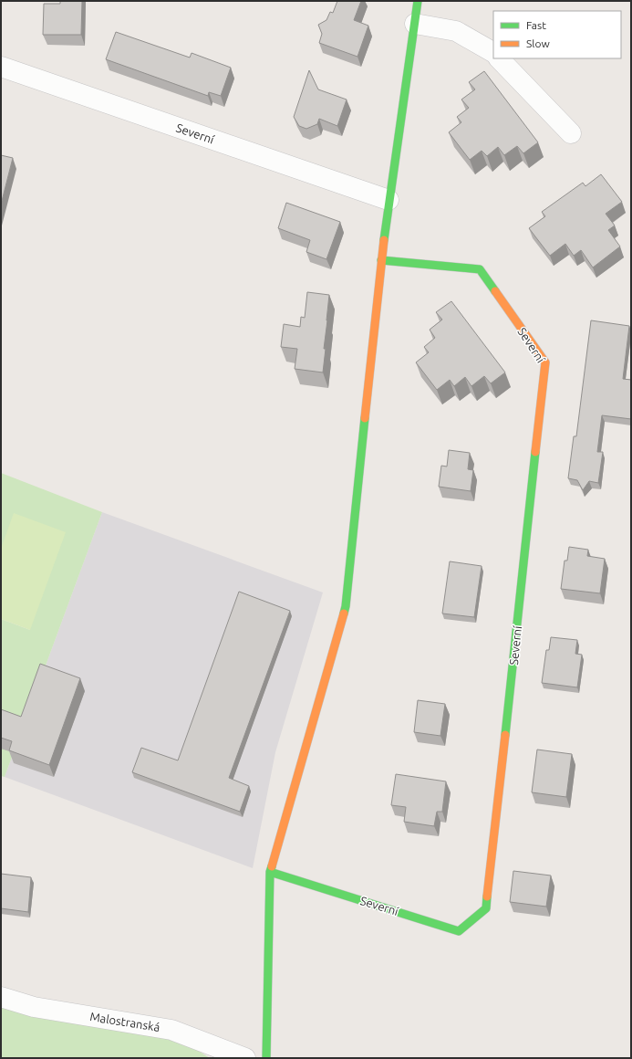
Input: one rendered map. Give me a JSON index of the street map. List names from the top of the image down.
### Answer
{
  "streets": {
    "street": ["Severní", "Malostranská"]
  },
  "legend": ["Fast", "Slow"]
}
